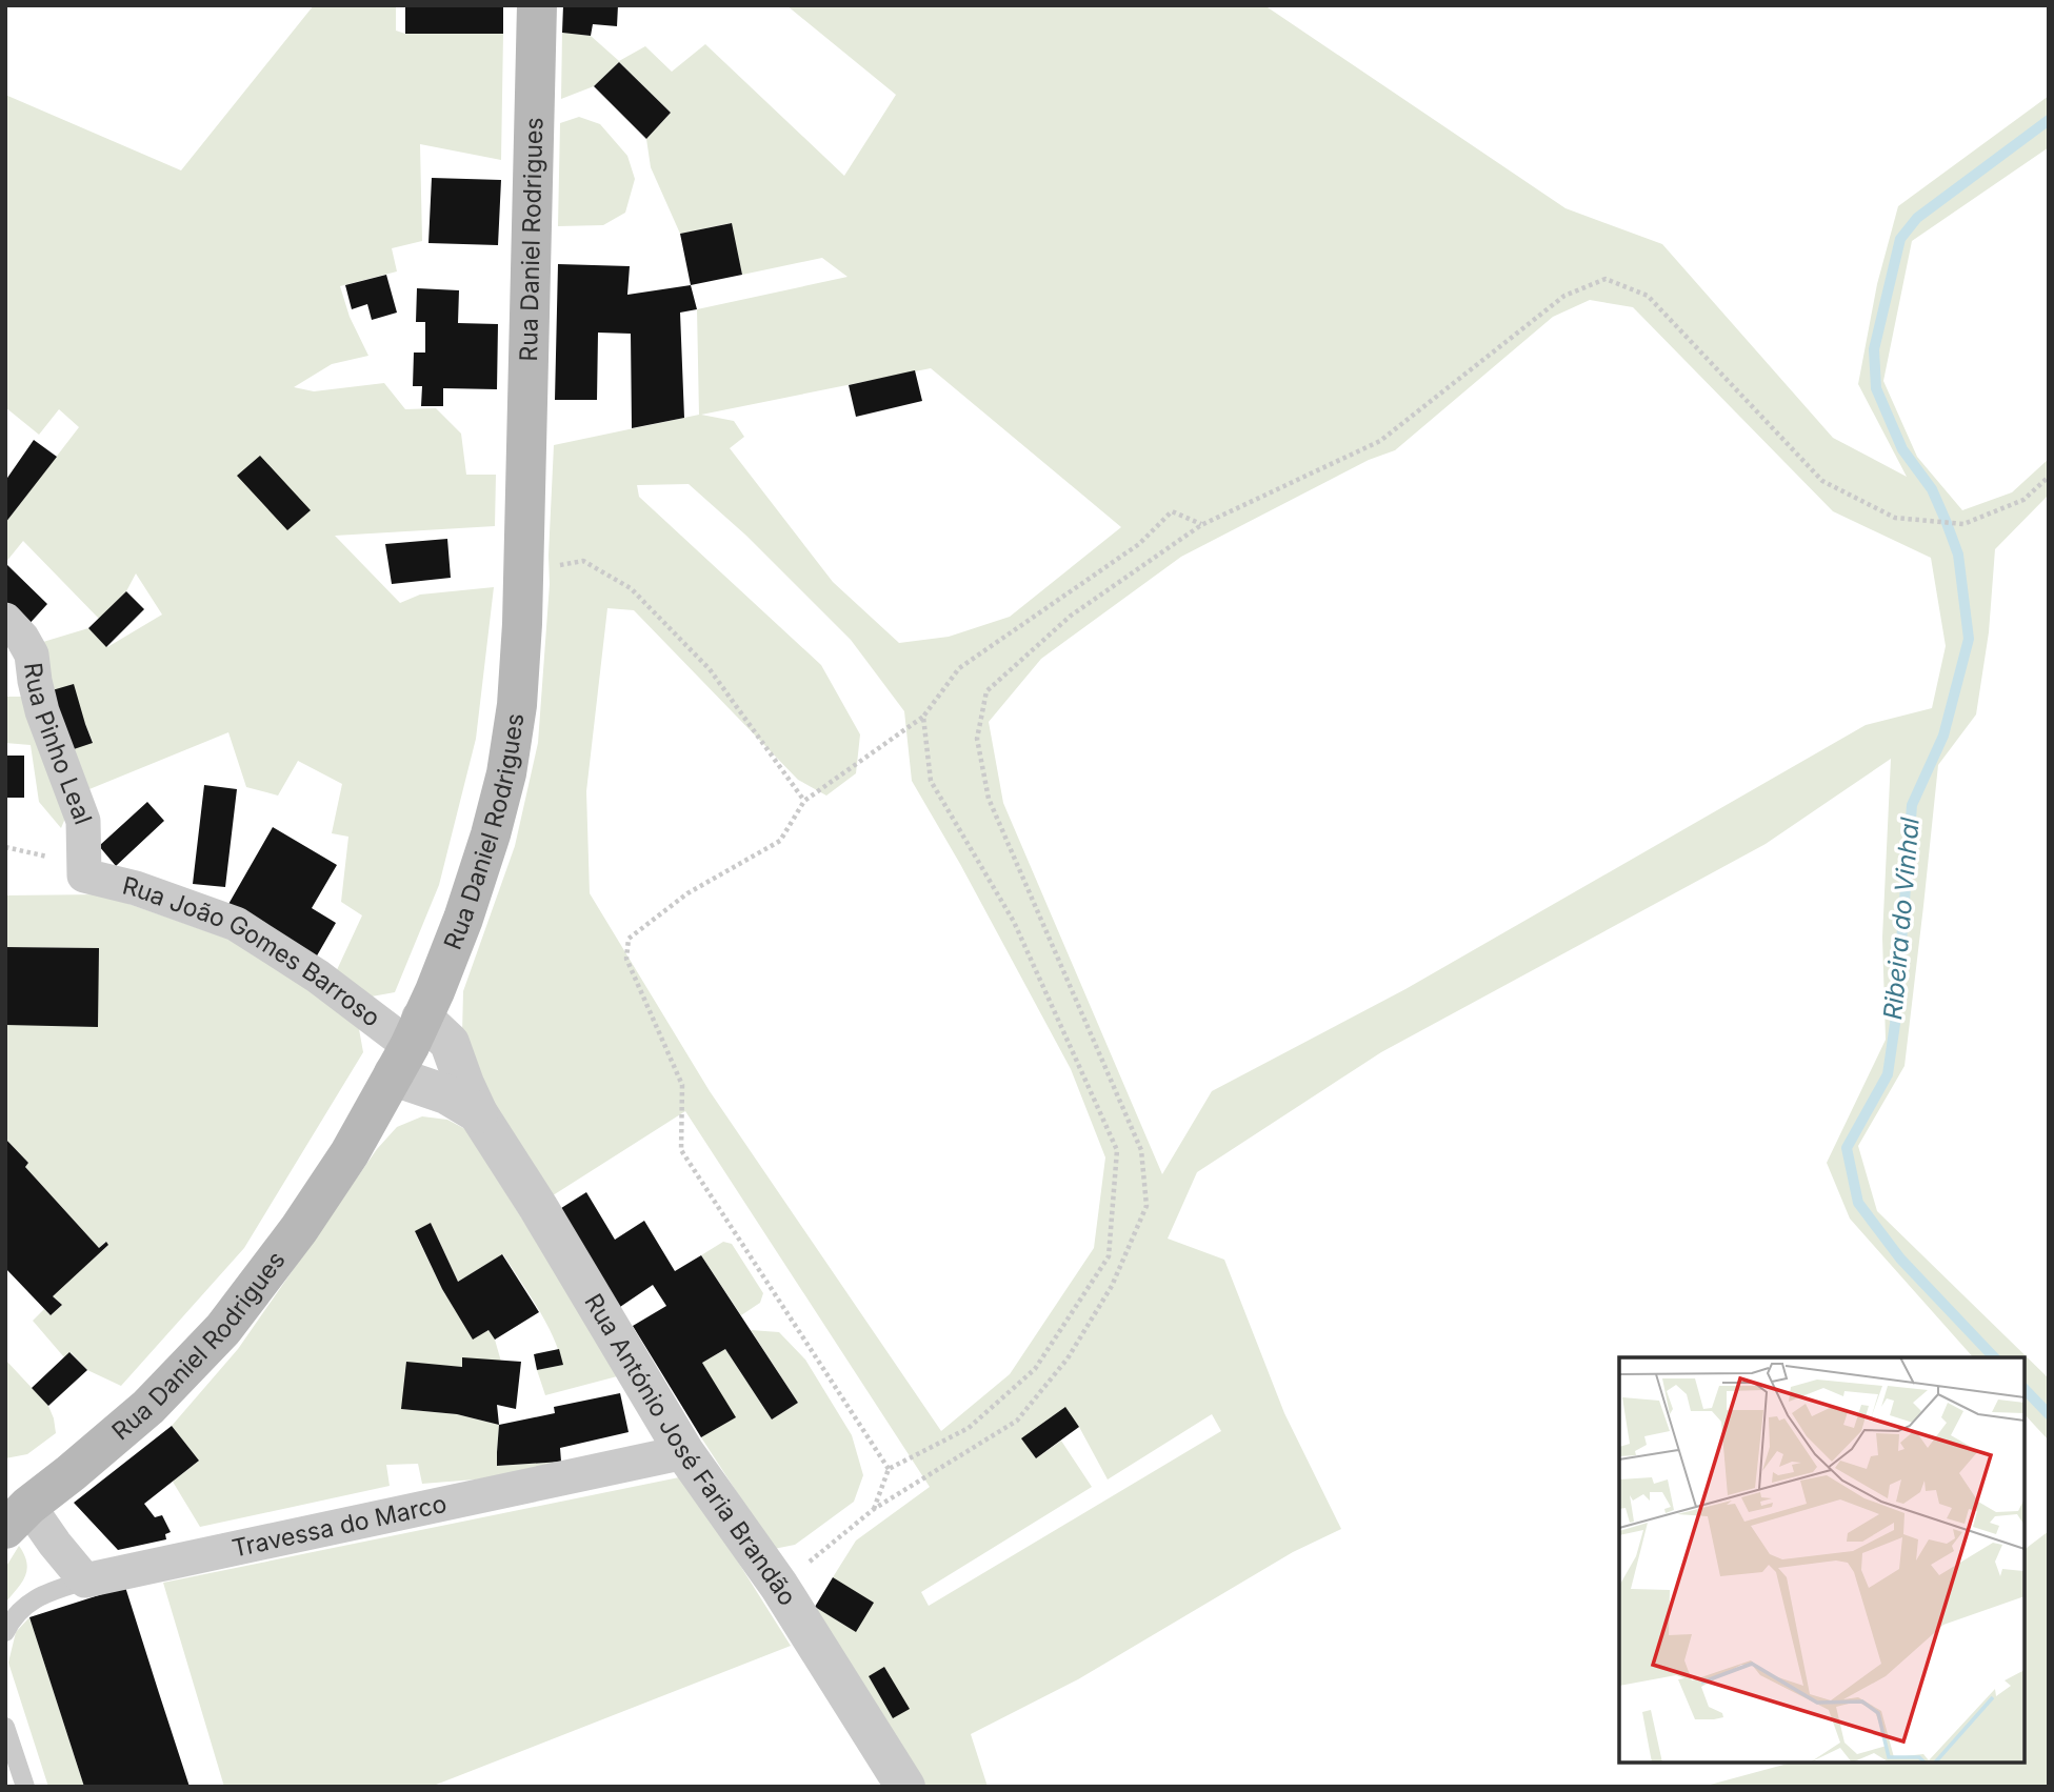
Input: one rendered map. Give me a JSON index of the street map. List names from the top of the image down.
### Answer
{
  "streets": {
    "main road": ["Rua Daniel Rodrigues"],
    "street": [
      "Rua Pinho Leal",
      "Rua João Gomes Barroso",
      "Rua António José Faria Brandão",
      "Travessa do Marco"
    ]
  },
  "crossings": [
    ["Rua Daniel Rodrigues", "Rua João Gomes Barroso"],
    ["Rua Daniel Rodrigues", "Rua António José Faria Brandão"],
    ["Rua Pinho Leal", "Rua João Gomes Barroso"],
    ["Rua João Gomes Barroso", "Rua António José Faria Brandão"],
    ["Rua António José Faria Brandão", "Travessa do Marco"]
  ],
  "water": ["Ribeira do Vinhal"]
}
